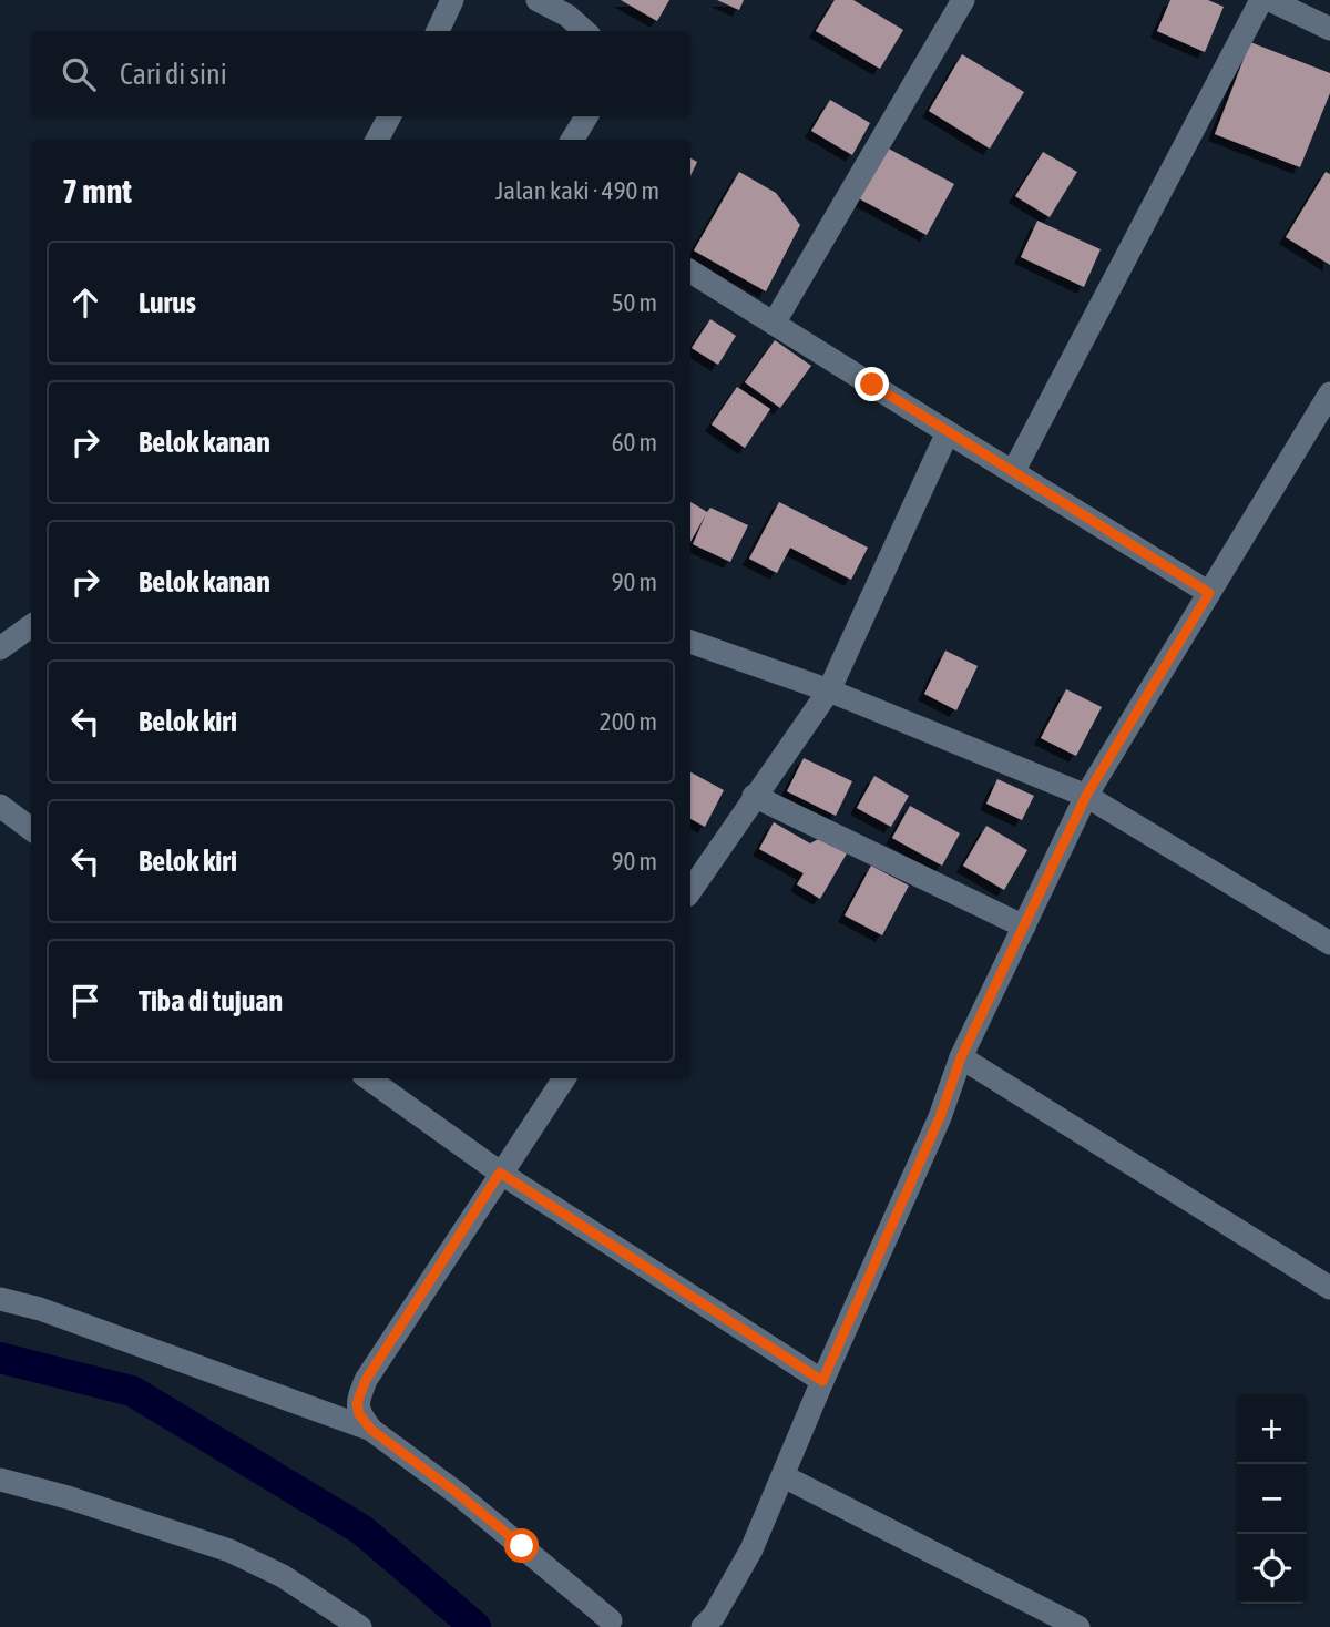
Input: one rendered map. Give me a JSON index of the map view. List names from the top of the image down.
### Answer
{
  "page": {
    "search": "Cari di sini",
    "heading": ["7 mnt", "Jalan kaki · 490 m"],
    "list": [
      ["Lurus", "50 m"],
      ["Belok kanan", "60 m"],
      ["Belok kanan", "90 m"],
      ["Belok kiri", "200 m"],
      ["Belok kiri", "90 m"],
      "Tiba di tujuan"
    ],
    "map_buttons": ["+", "−"]
  }
}
